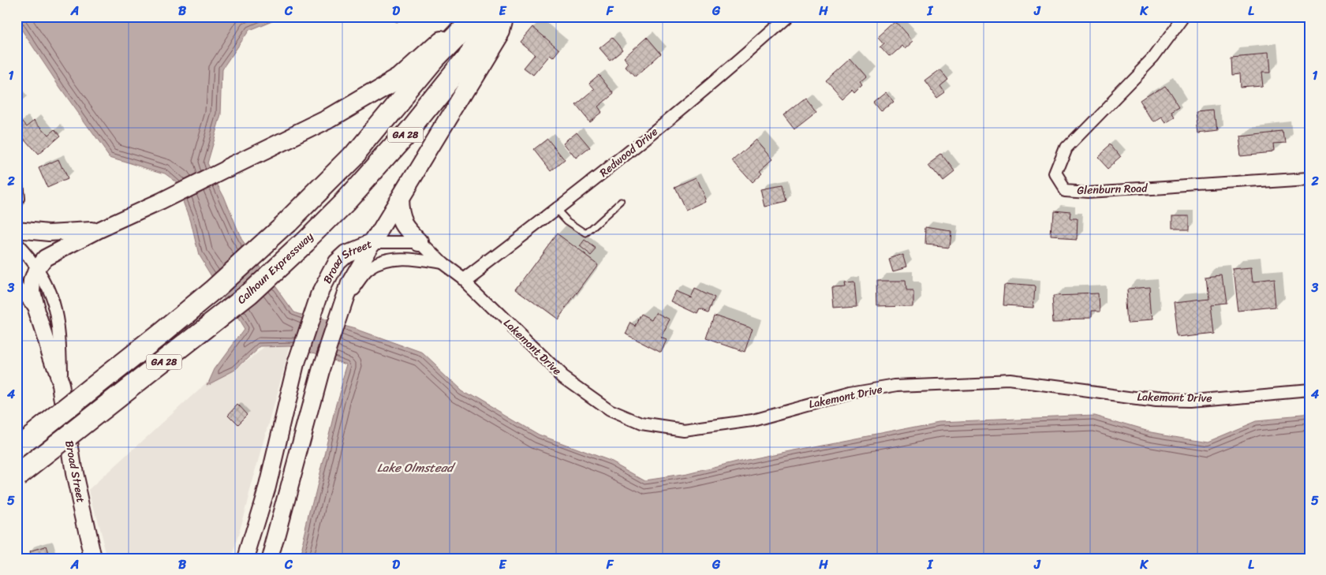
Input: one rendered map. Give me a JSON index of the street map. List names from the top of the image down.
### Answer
{
  "streets": {
    "highway": ["GA 28", "Calhoun Expressway"],
    "main road": ["Broad Street"],
    "street": ["Redwood Drive", "Glenburn Road", "Lakemont Drive"]
  },
  "crossings": [
    ["Redwood Drive", "Lakemont Drive"],
    ["Broad Street", "Lakemont Drive"]
  ],
  "water": ["Lake Olmstead"],
  "grid": {
    "columns": [
      "A",
      "B",
      "C",
      "D",
      "E",
      "F",
      "G",
      "H",
      "I",
      "J",
      "K",
      "L"
    ],
    "rows": [
      "1",
      "2",
      "3",
      "4",
      "5"
    ]
  }
}
